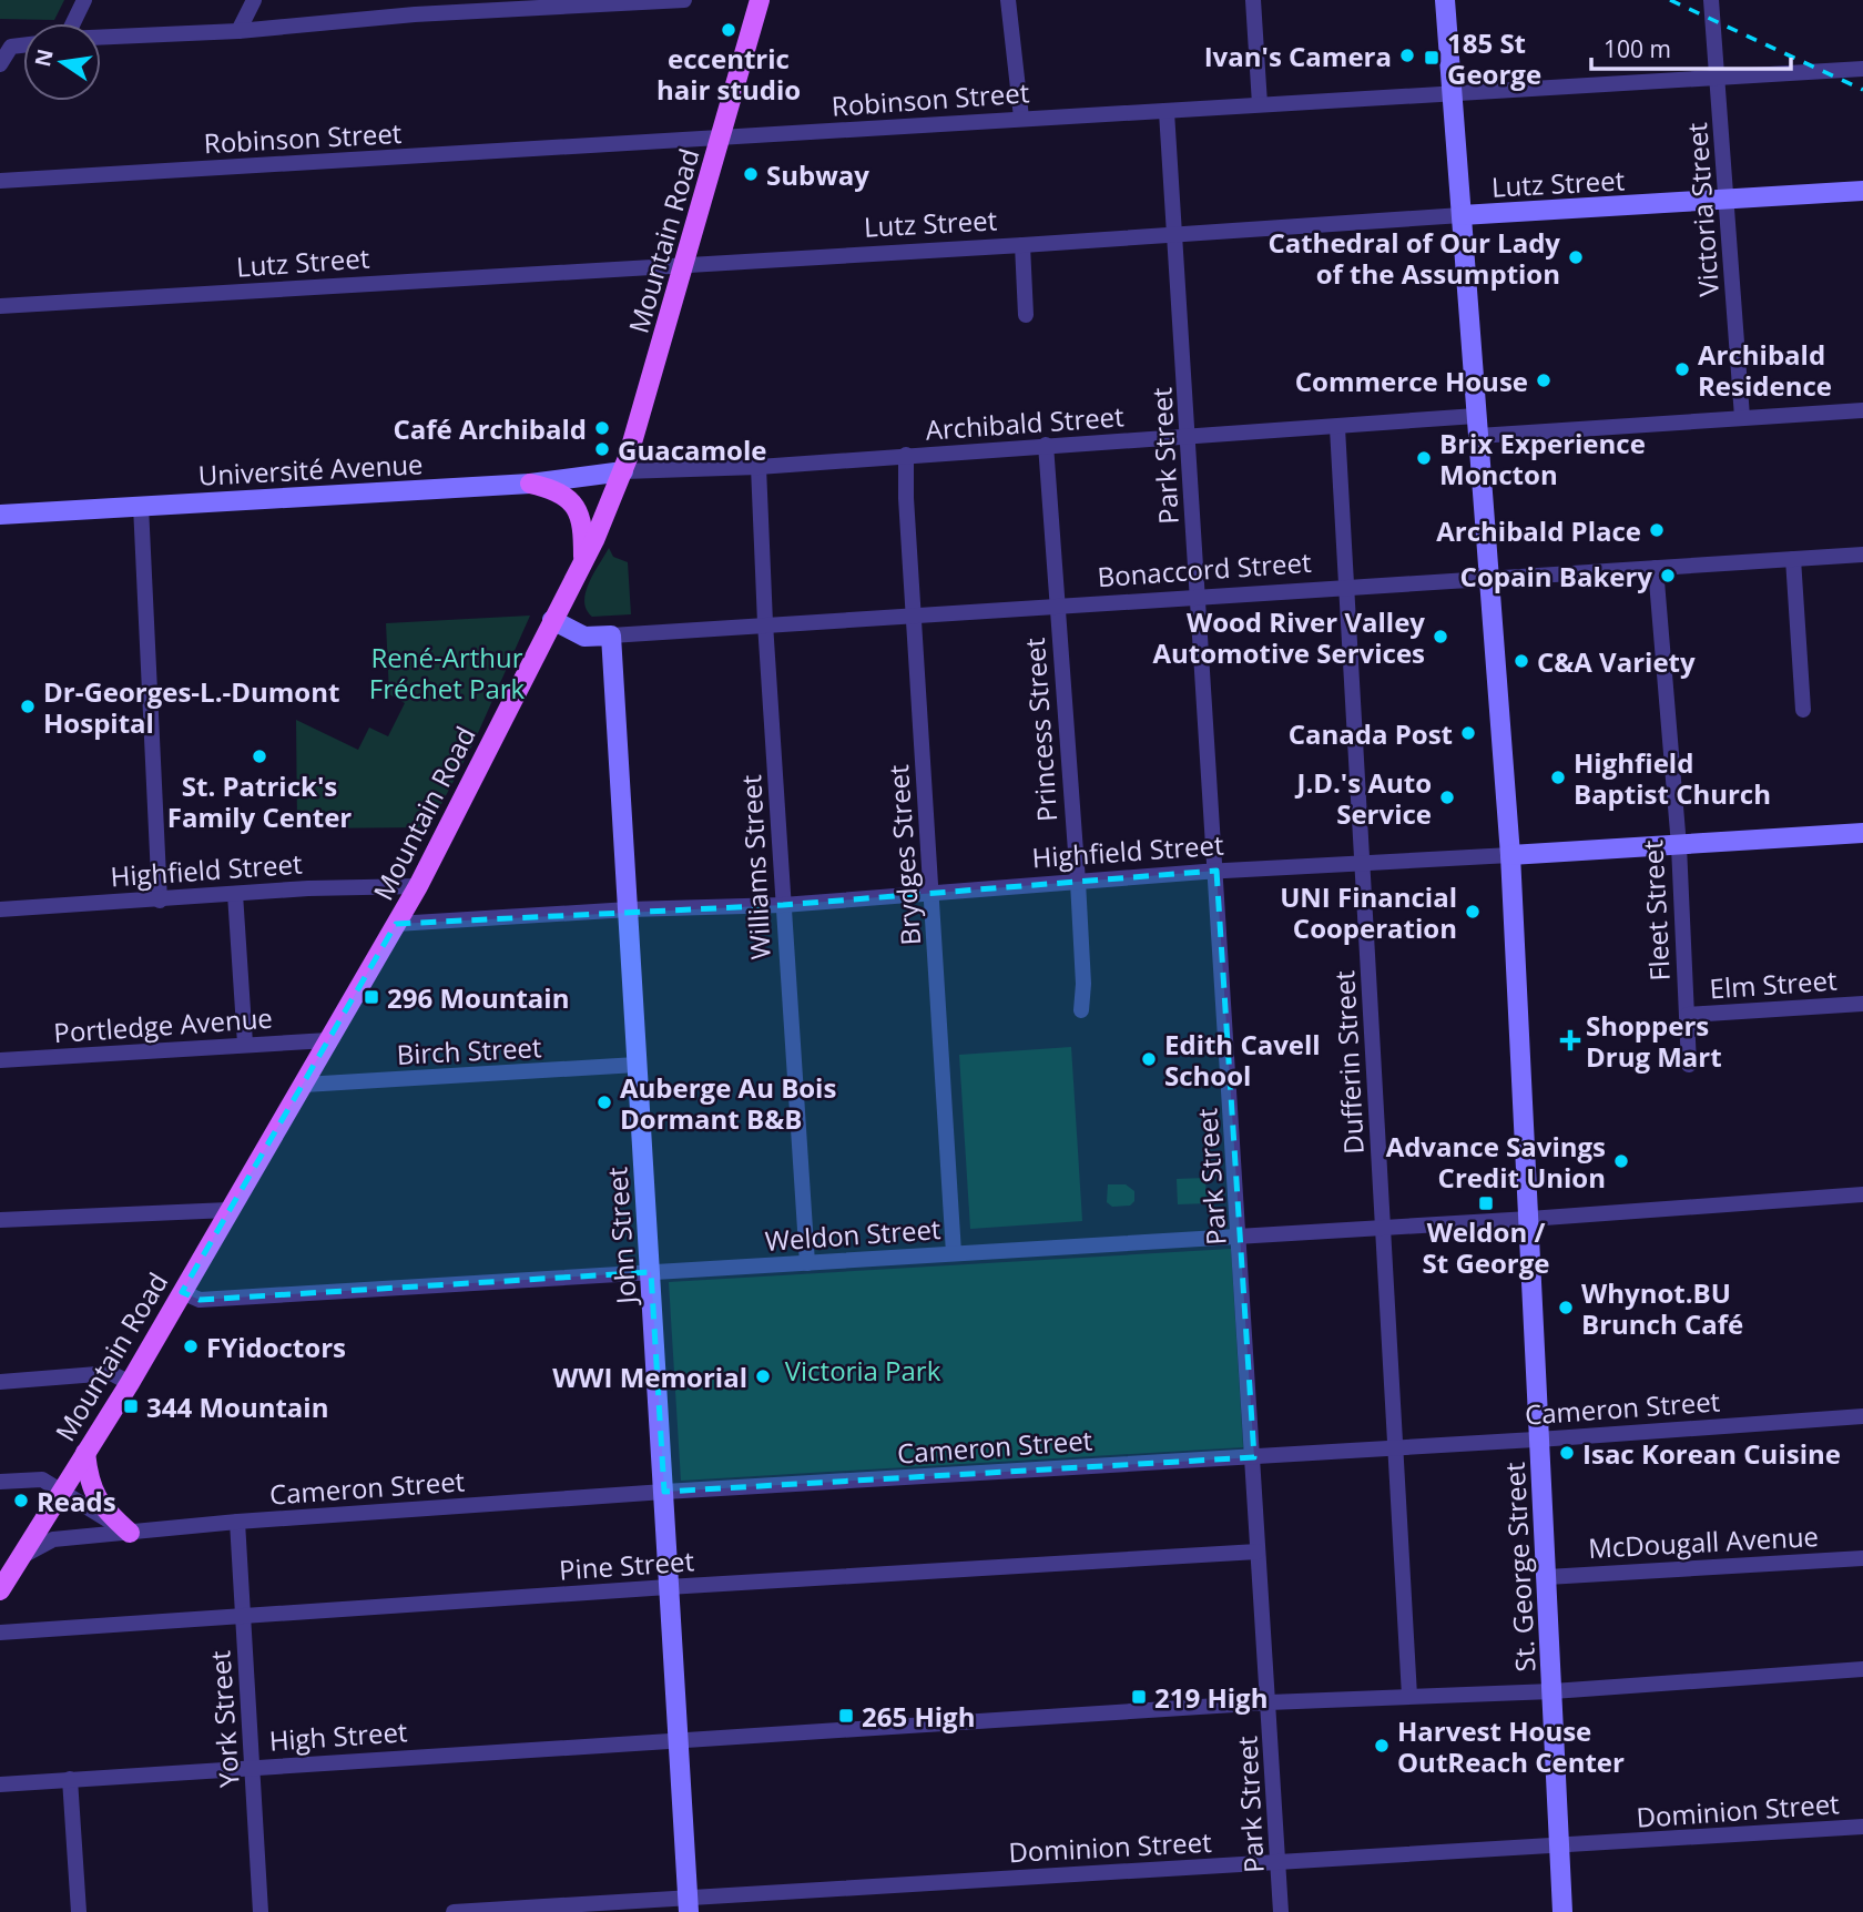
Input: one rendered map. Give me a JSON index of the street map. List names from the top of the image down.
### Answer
{
  "streets": {
    "main road": ["Mountain Road"],
    "street": [
      "Robinson Street",
      "Lutz Street",
      "Victoria Street",
      "Archibald Street",
      "Park Street",
      "Université Avenue",
      "Bonaccord Street",
      "Princess Street",
      "Highfield Street",
      "Brydges Street",
      "Williams Street",
      "Fleet Street",
      "Elm Street",
      "Portledge Avenue",
      "Birch Street",
      "Dufferin Street",
      "Weldon Street",
      "John Street",
      "Cameron Street",
      "McDougall Avenue",
      "Pine Street",
      "St. George Street",
      "York Street",
      "High Street",
      "Dominion Street"
    ]
  },
  "crossings": [
    ["Robinson Street", "Victoria Street"],
    ["Robinson Street", "Mountain Road"],
    ["Robinson Street", "Park Street"],
    ["Robinson Street", "St. George Street"],
    ["Lutz Street", "Victoria Street"],
    ["Lutz Street", "Mountain Road"],
    ["Lutz Street", "Park Street"],
    ["Lutz Street", "St. George Street"],
    ["Victoria Street", "Archibald Street"],
    ["Mountain Road", "Archibald Street"],
    ["Mountain Road", "Université Avenue"],
    ["Mountain Road", "Bonaccord Street"],
    ["Mountain Road", "Highfield Street"],
    ["Mountain Road", "Portledge Avenue"],
    ["Mountain Road", "Birch Street"],
    ["Mountain Road", "Weldon Street"],
    ["Mountain Road", "Cameron Street"],
    ["Archibald Street", "Park Street"],
    ["Archibald Street", "Université Avenue"],
    ["Archibald Street", "Princess Street"],
    ["Archibald Street", "Brydges Street"],
    ["Archibald Street", "Williams Street"],
    ["Archibald Street", "Dufferin Street"],
    ["Archibald Street", "St. George Street"],
    ["Park Street", "Bonaccord Street"],
    ["Park Street", "Highfield Street"],
    ["Park Street", "Weldon Street"],
    ["Park Street", "Cameron Street"],
    ["Park Street", "Pine Street"],
    ["Park Street", "High Street"],
    ["Park Street", "Dominion Street"],
    ["Bonaccord Street", "Princess Street"],
    ["Bonaccord Street", "Brydges Street"],
    ["Bonaccord Street", "Williams Street"],
    ["Bonaccord Street", "Fleet Street"],
    ["Bonaccord Street", "Dufferin Street"],
    ["Bonaccord Street", "John Street"],
    ["Bonaccord Street", "St. George Street"],
    ["Princess Street", "Highfield Street"],
    ["Highfield Street", "Brydges Street"],
    ["Highfield Street", "Williams Street"],
    ["Highfield Street", "Fleet Street"],
    ["Highfield Street", "Dufferin Street"],
    ["Highfield Street", "John Street"],
    ["Highfield Street", "St. George Street"],
    ["Brydges Street", "Weldon Street"],
    ["Williams Street", "Weldon Street"],
    ["Fleet Street", "Elm Street"],
    ["Birch Street", "John Street"],
    ["Dufferin Street", "Weldon Street"],
    ["Dufferin Street", "Cameron Street"],
    ["Dufferin Street", "High Street"],
    ["Weldon Street", "John Street"],
    ["Weldon Street", "St. George Street"],
    ["John Street", "Cameron Street"],
    ["John Street", "Pine Street"],
    ["John Street", "High Street"],
    ["John Street", "Dominion Street"],
    ["Cameron Street", "St. George Street"],
    ["Cameron Street", "York Street"],
    ["McDougall Avenue", "St. George Street"],
    ["Pine Street", "York Street"],
    ["St. George Street", "High Street"],
    ["St. George Street", "Dominion Street"],
    ["York Street", "High Street"]
  ],
  "parks": ["René-Arthur Fréchet Park", "Victoria Park"],
  "places": {
    "other": [
      "eccentric hair studio",
      "Ivan's Camera",
      "Subway",
      "Cathedral of Our Lady of the Assumption",
      "Archibald Residence",
      "Commerce House",
      "Café Archibald",
      "Guacamole",
      "Brix Experience Moncton",
      "Archibald Place",
      "Copain Bakery",
      "Wood River Valley Automotive Services",
      "C&A Variety",
      "Dr-Georges-L.-Dumont Hospital",
      "Canada Post",
      "St. Patrick's Family Center",
      "Highfield Baptist Church",
      "J.D.'s Auto Service",
      "UNI Financial Cooperation",
      "Edith Cavell School",
      "Auberge Au Bois Dormant B&B",
      "Advance Savings Credit Union",
      "Whynot.BU Brunch Café",
      "FYidoctors",
      "WWI Memorial",
      "Isac Korean Cuisine",
      "Reads",
      "Harvest House OutReach Center"
    ],
    "transit": [
      "185 St George",
      "296 Mountain",
      "Weldon / St George",
      "344 Mountain",
      "219 High",
      "265 High"
    ],
    "health": ["Shoppers Drug Mart"]
  },
  "scale_bar": "100 m",
  "north": "left"
}
